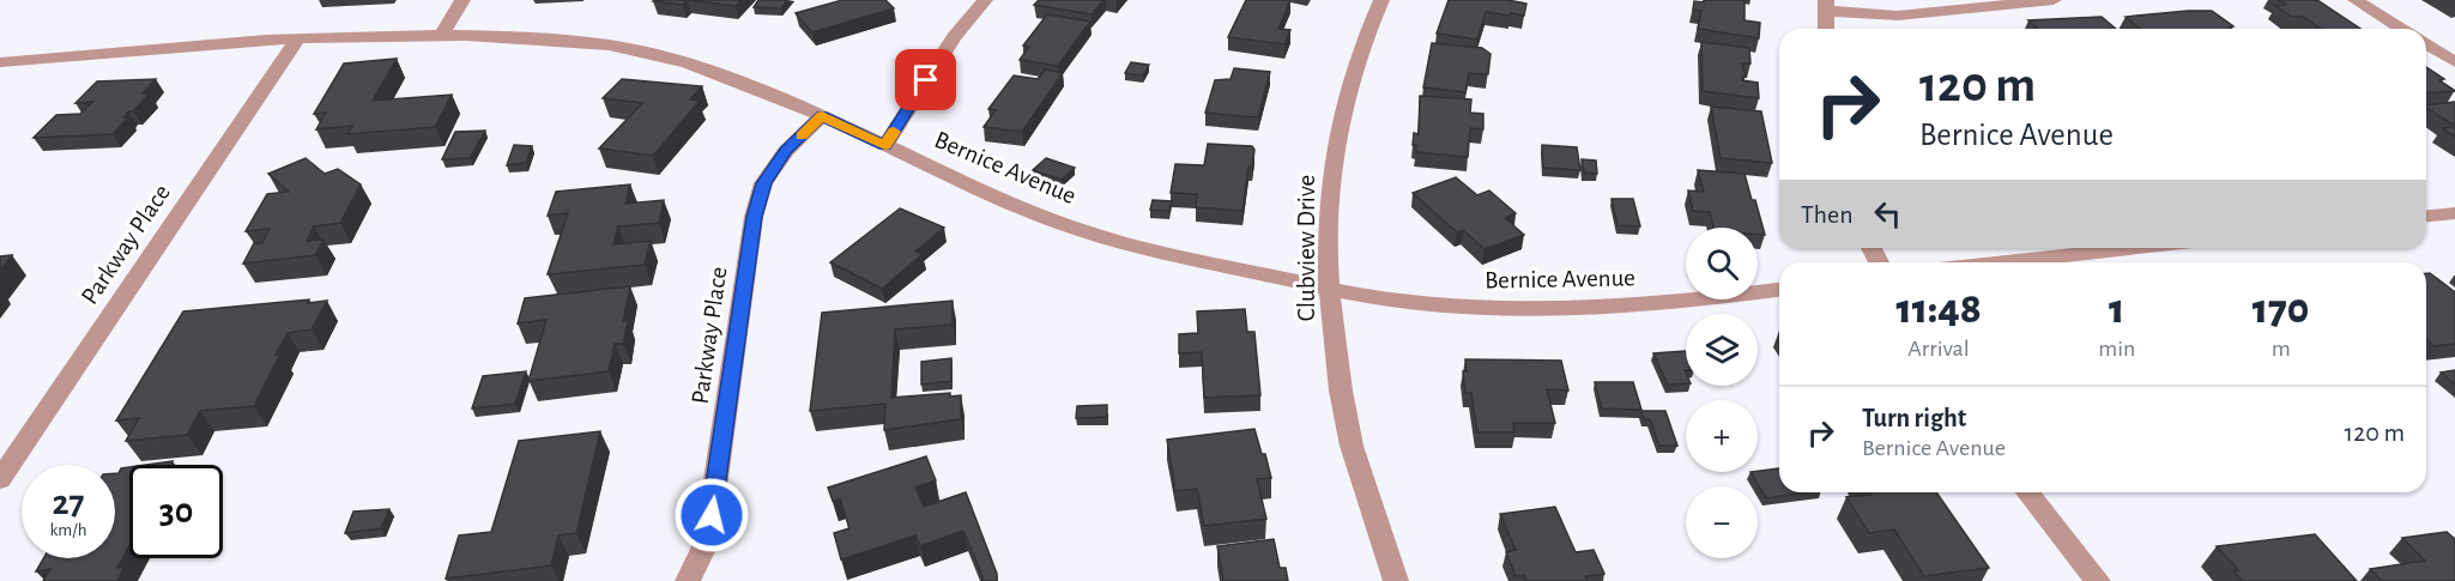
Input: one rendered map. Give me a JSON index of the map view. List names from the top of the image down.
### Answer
{
  "streets": {
    "street": ["Bernice Avenue", "Parkway Place", "Clubview Drive"]
  },
  "crossings": [
    ["Bernice Avenue", "Parkway Place"],
    ["Bernice Avenue", "Clubview Drive"]
  ],
  "page": {
    "turn": ["120 m", "Bernice Avenue"],
    "then": "Then",
    "map_buttons": ["+", "−"],
    "eta": [
      "11:48",
      "Arrival",
      "1",
      "min",
      "170",
      "m"
    ],
    "list": [
      {
        "name": "Turn right",
        "note": "Bernice Avenue",
        "value": "120 m"
      }
    ],
    "speed": "27 km/h",
    "limit": "30"
  }
}
